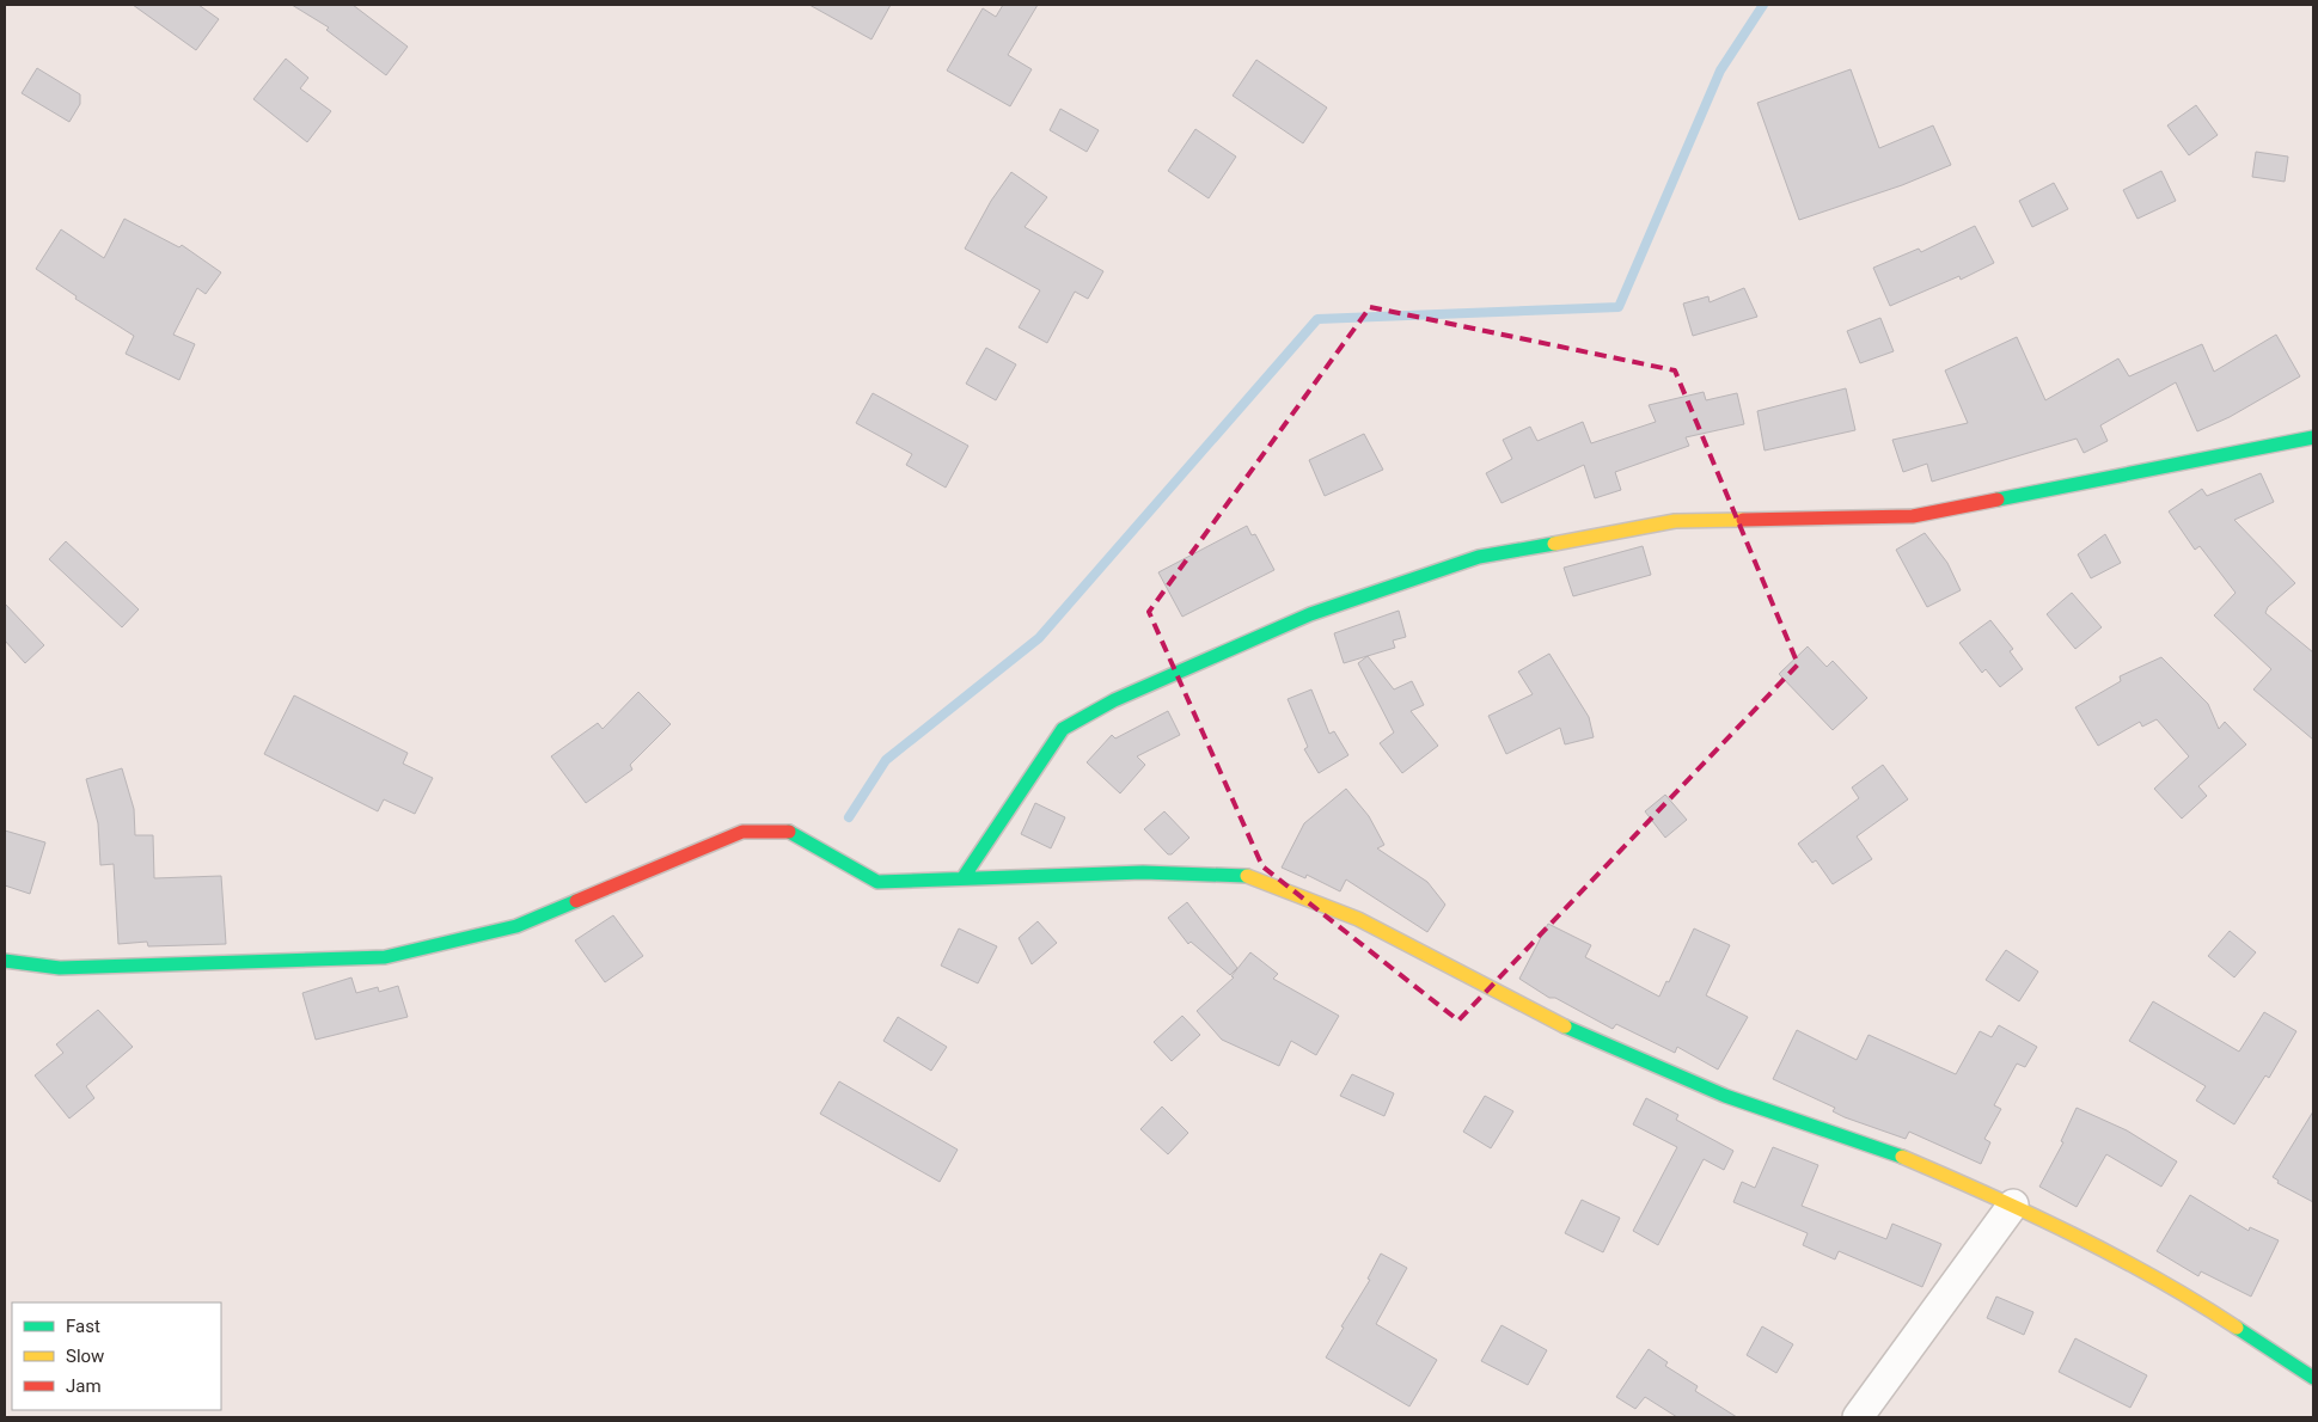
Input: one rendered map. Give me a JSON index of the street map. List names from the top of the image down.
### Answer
{
  "legend": ["Fast", "Slow", "Jam"]
}
